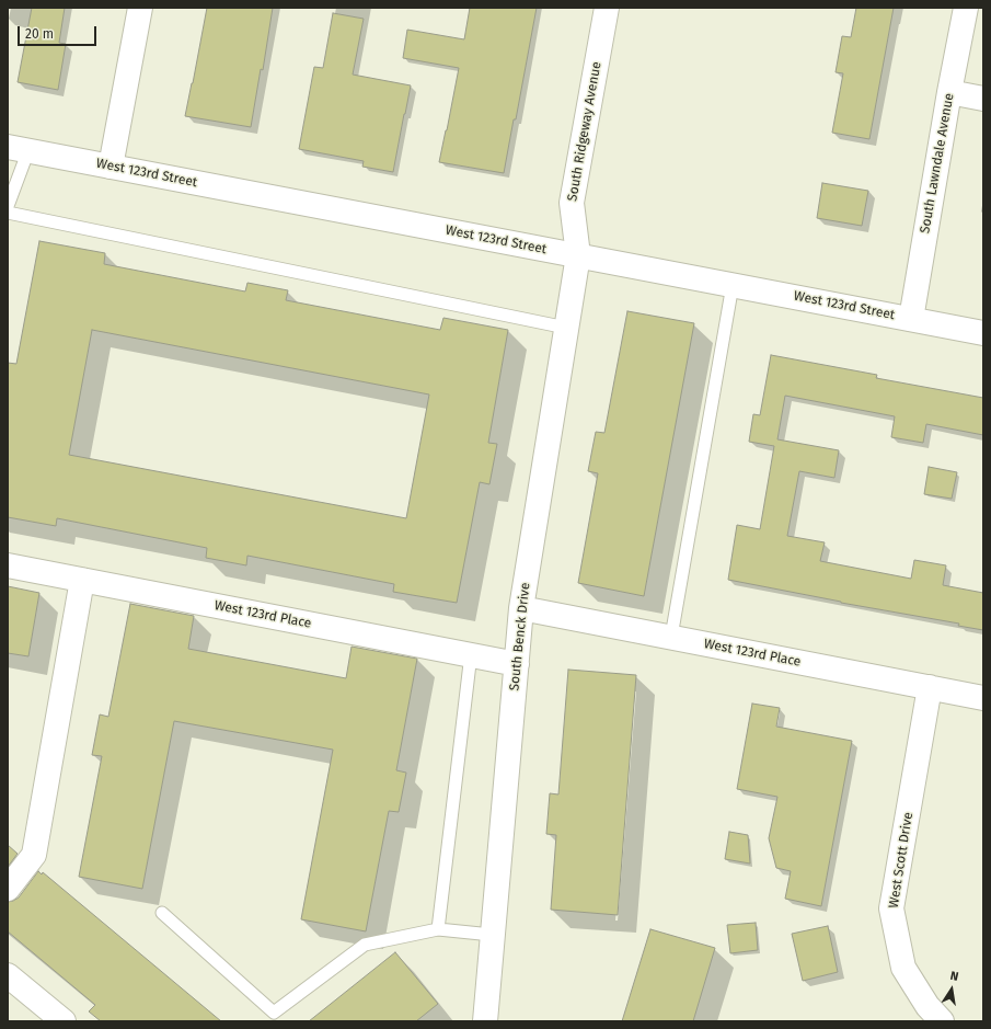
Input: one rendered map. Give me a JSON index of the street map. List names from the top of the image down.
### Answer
{
  "streets": {
    "street": [
      "South Ridgeway Avenue",
      "South Lawndale Avenue",
      "West 123rd Street",
      "West 123rd Place",
      "South Benck Drive",
      "West Scott Drive"
    ]
  },
  "crossings": [
    ["South Ridgeway Avenue", "West 123rd Street"],
    ["South Ridgeway Avenue", "South Benck Drive"],
    ["South Lawndale Avenue", "West 123rd Street"],
    ["West 123rd Street", "South Benck Drive"],
    ["West 123rd Place", "South Benck Drive"],
    ["West 123rd Place", "West Scott Drive"]
  ],
  "scale_bar": "20 m",
  "north": "top"
}
